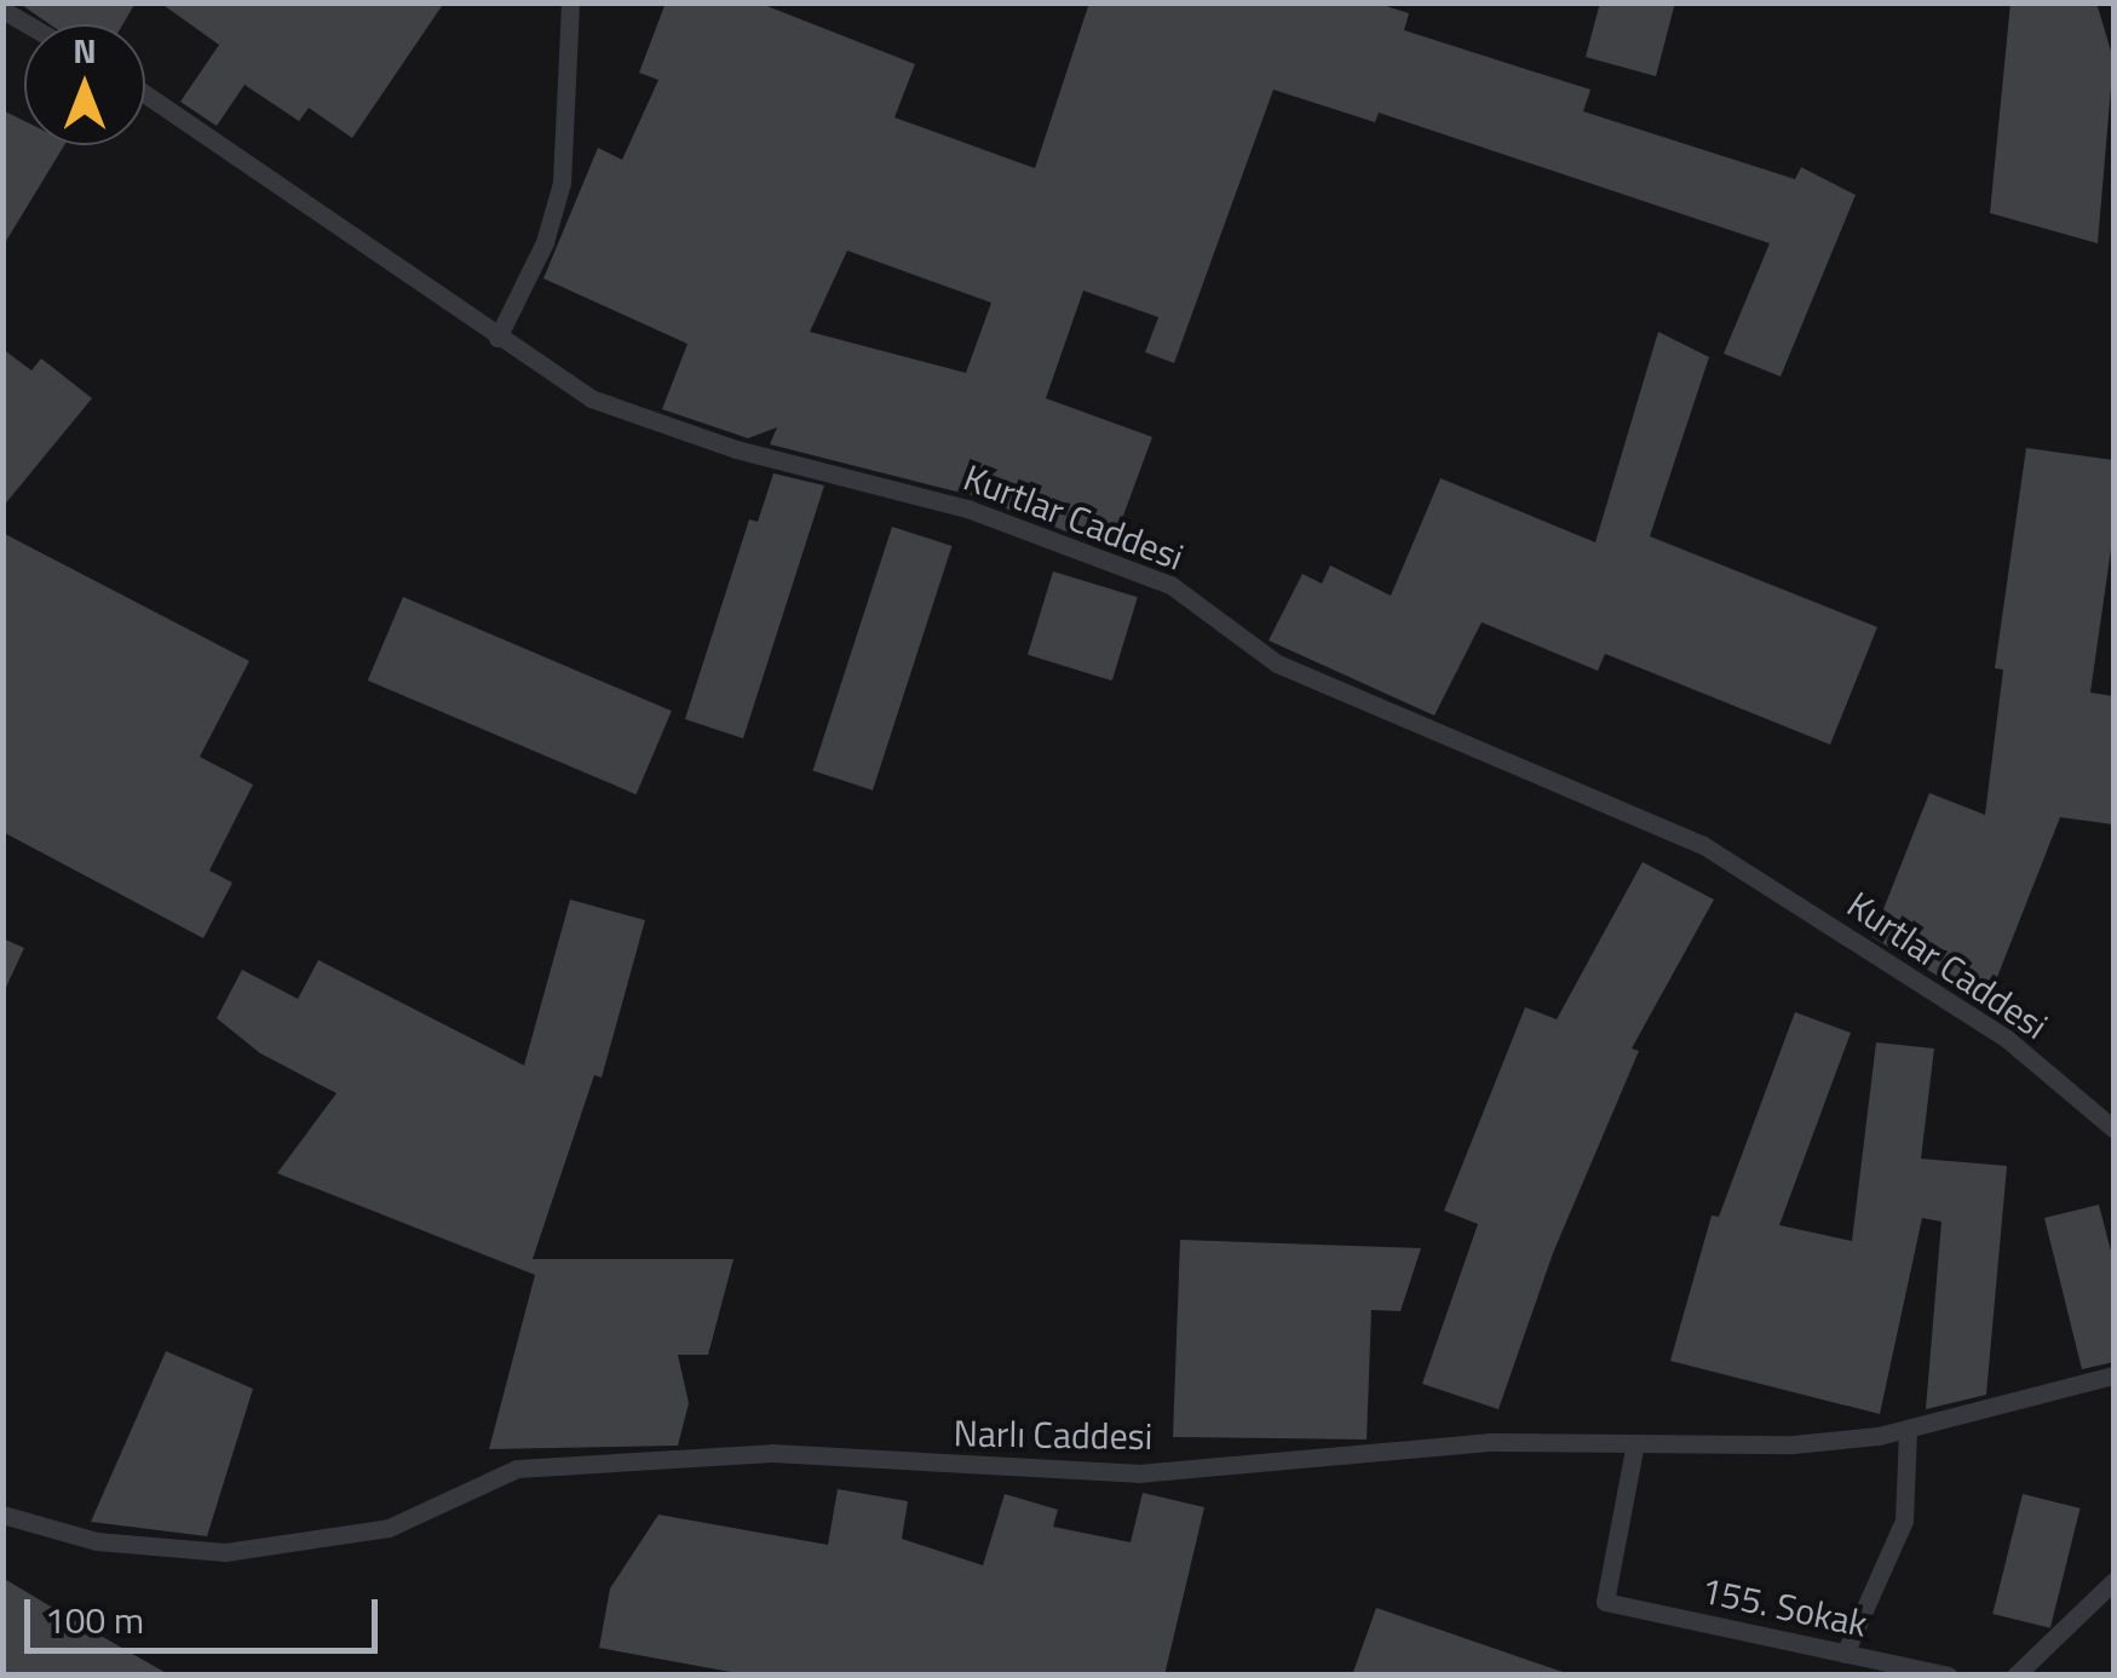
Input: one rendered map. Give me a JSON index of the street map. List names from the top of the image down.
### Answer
{
  "streets": {
    "street": ["Kurtlar Caddesi", "Narlı Caddesi", "155. Sokak"]
  },
  "crossings": [
    ["Narlı Caddesi", "155. Sokak"]
  ],
  "scale_bar": "100 m",
  "north": "top"
}
